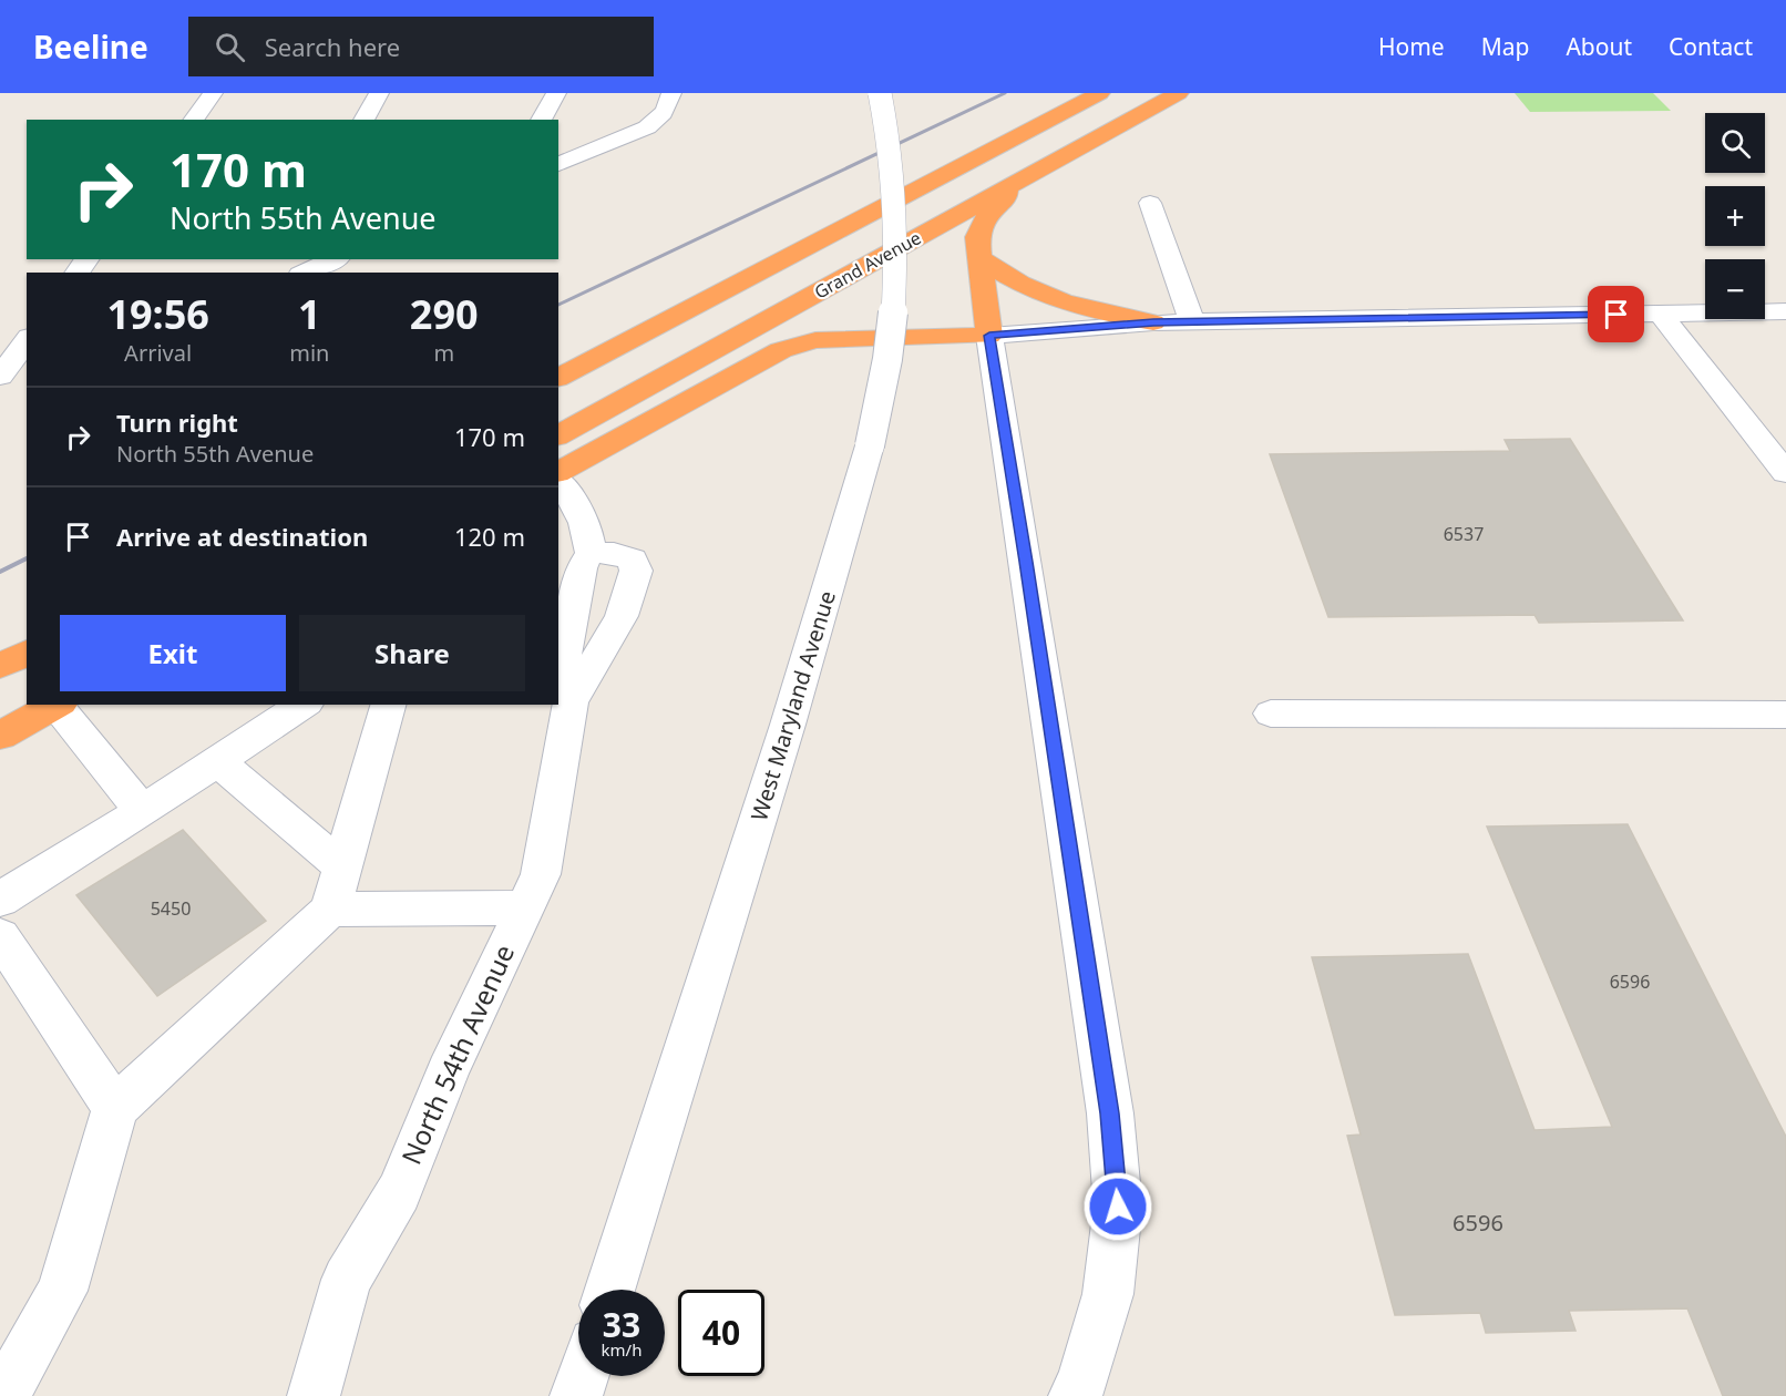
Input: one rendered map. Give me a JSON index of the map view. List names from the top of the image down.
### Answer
{
  "streets": {
    "highway": ["Grand Avenue"],
    "street": ["West Maryland Avenue", "North 54th Avenue"]
  },
  "house_numbers": [
    "6537",
    "5450",
    "6596",
    "6596"
  ],
  "page": {
    "header": "Beeline",
    "search": "Search here",
    "nav": [
      "Home",
      "Map",
      "About",
      "Contact"
    ],
    "map_buttons": ["+", "−"],
    "turn": ["170 m", "North 55th Avenue"],
    "eta": [
      "19:56",
      "Arrival",
      "1",
      "min",
      "290",
      "m"
    ],
    "list": [
      {
        "name": "Turn right",
        "note": "North 55th Avenue",
        "value": "170 m"
      },
      {
        "name": "Arrive at destination",
        "value": "120 m"
      }
    ],
    "buttons": ["Exit", "Share"],
    "speed": "33 km/h",
    "limit": "40"
  }
}
